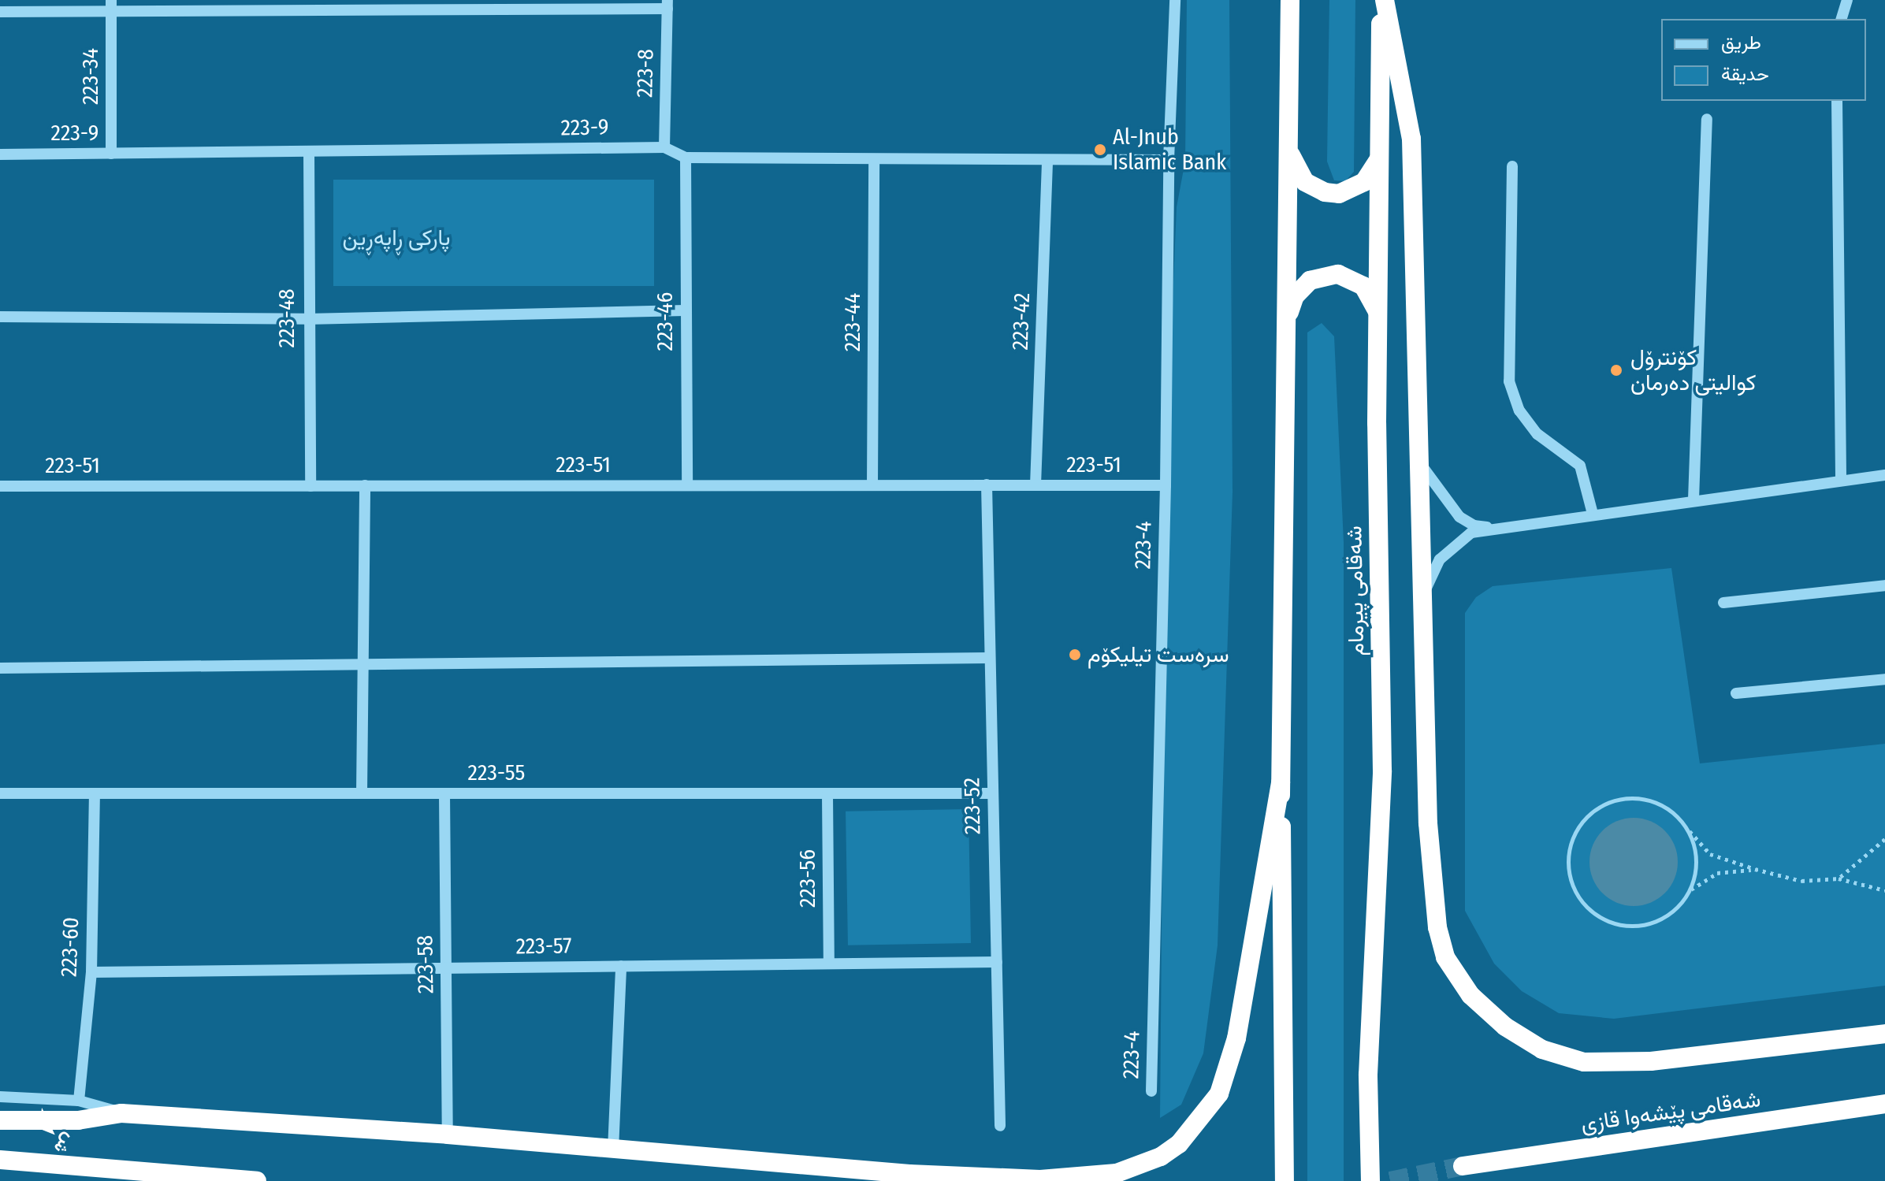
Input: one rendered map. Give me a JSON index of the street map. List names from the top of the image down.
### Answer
{
  "streets": {
    "highway": ["شەقامی پیرمام", "شەقامی پێشەوا قازی"],
    "street": [
      "223-8",
      "223-34",
      "223-9",
      "223-48",
      "223-46",
      "223-42",
      "223-44",
      "223-51",
      "223-4",
      "223-55",
      "223-52",
      "223-56",
      "223-57",
      "223-60",
      "223-58"
    ]
  },
  "crossings": [
    ["223-8", "223-9"],
    ["223-34", "223-9"],
    ["223-9", "223-48"],
    ["223-9", "223-46"],
    ["223-9", "223-42"],
    ["223-9", "223-44"],
    ["223-9", "223-4"],
    ["223-48", "223-51"],
    ["223-46", "223-51"],
    ["223-42", "223-51"],
    ["223-44", "223-51"],
    ["223-51", "223-4"],
    ["223-51", "223-52"],
    ["223-55", "223-52"],
    ["223-55", "223-56"],
    ["223-55", "223-60"],
    ["223-55", "223-58"],
    ["223-52", "223-57"],
    ["223-56", "223-57"],
    ["223-57", "223-60"],
    ["223-57", "223-58"]
  ],
  "parks": ["پارکی ڕاپەڕین"],
  "places": ["Al-Jnub Islamic Bank", "کۆنترۆل کوالیتی دەرمان", "سره‌ست تیلیکۆم"],
  "legend": ["طريق", "حديقة"],
  "north": "bottom right"
}
